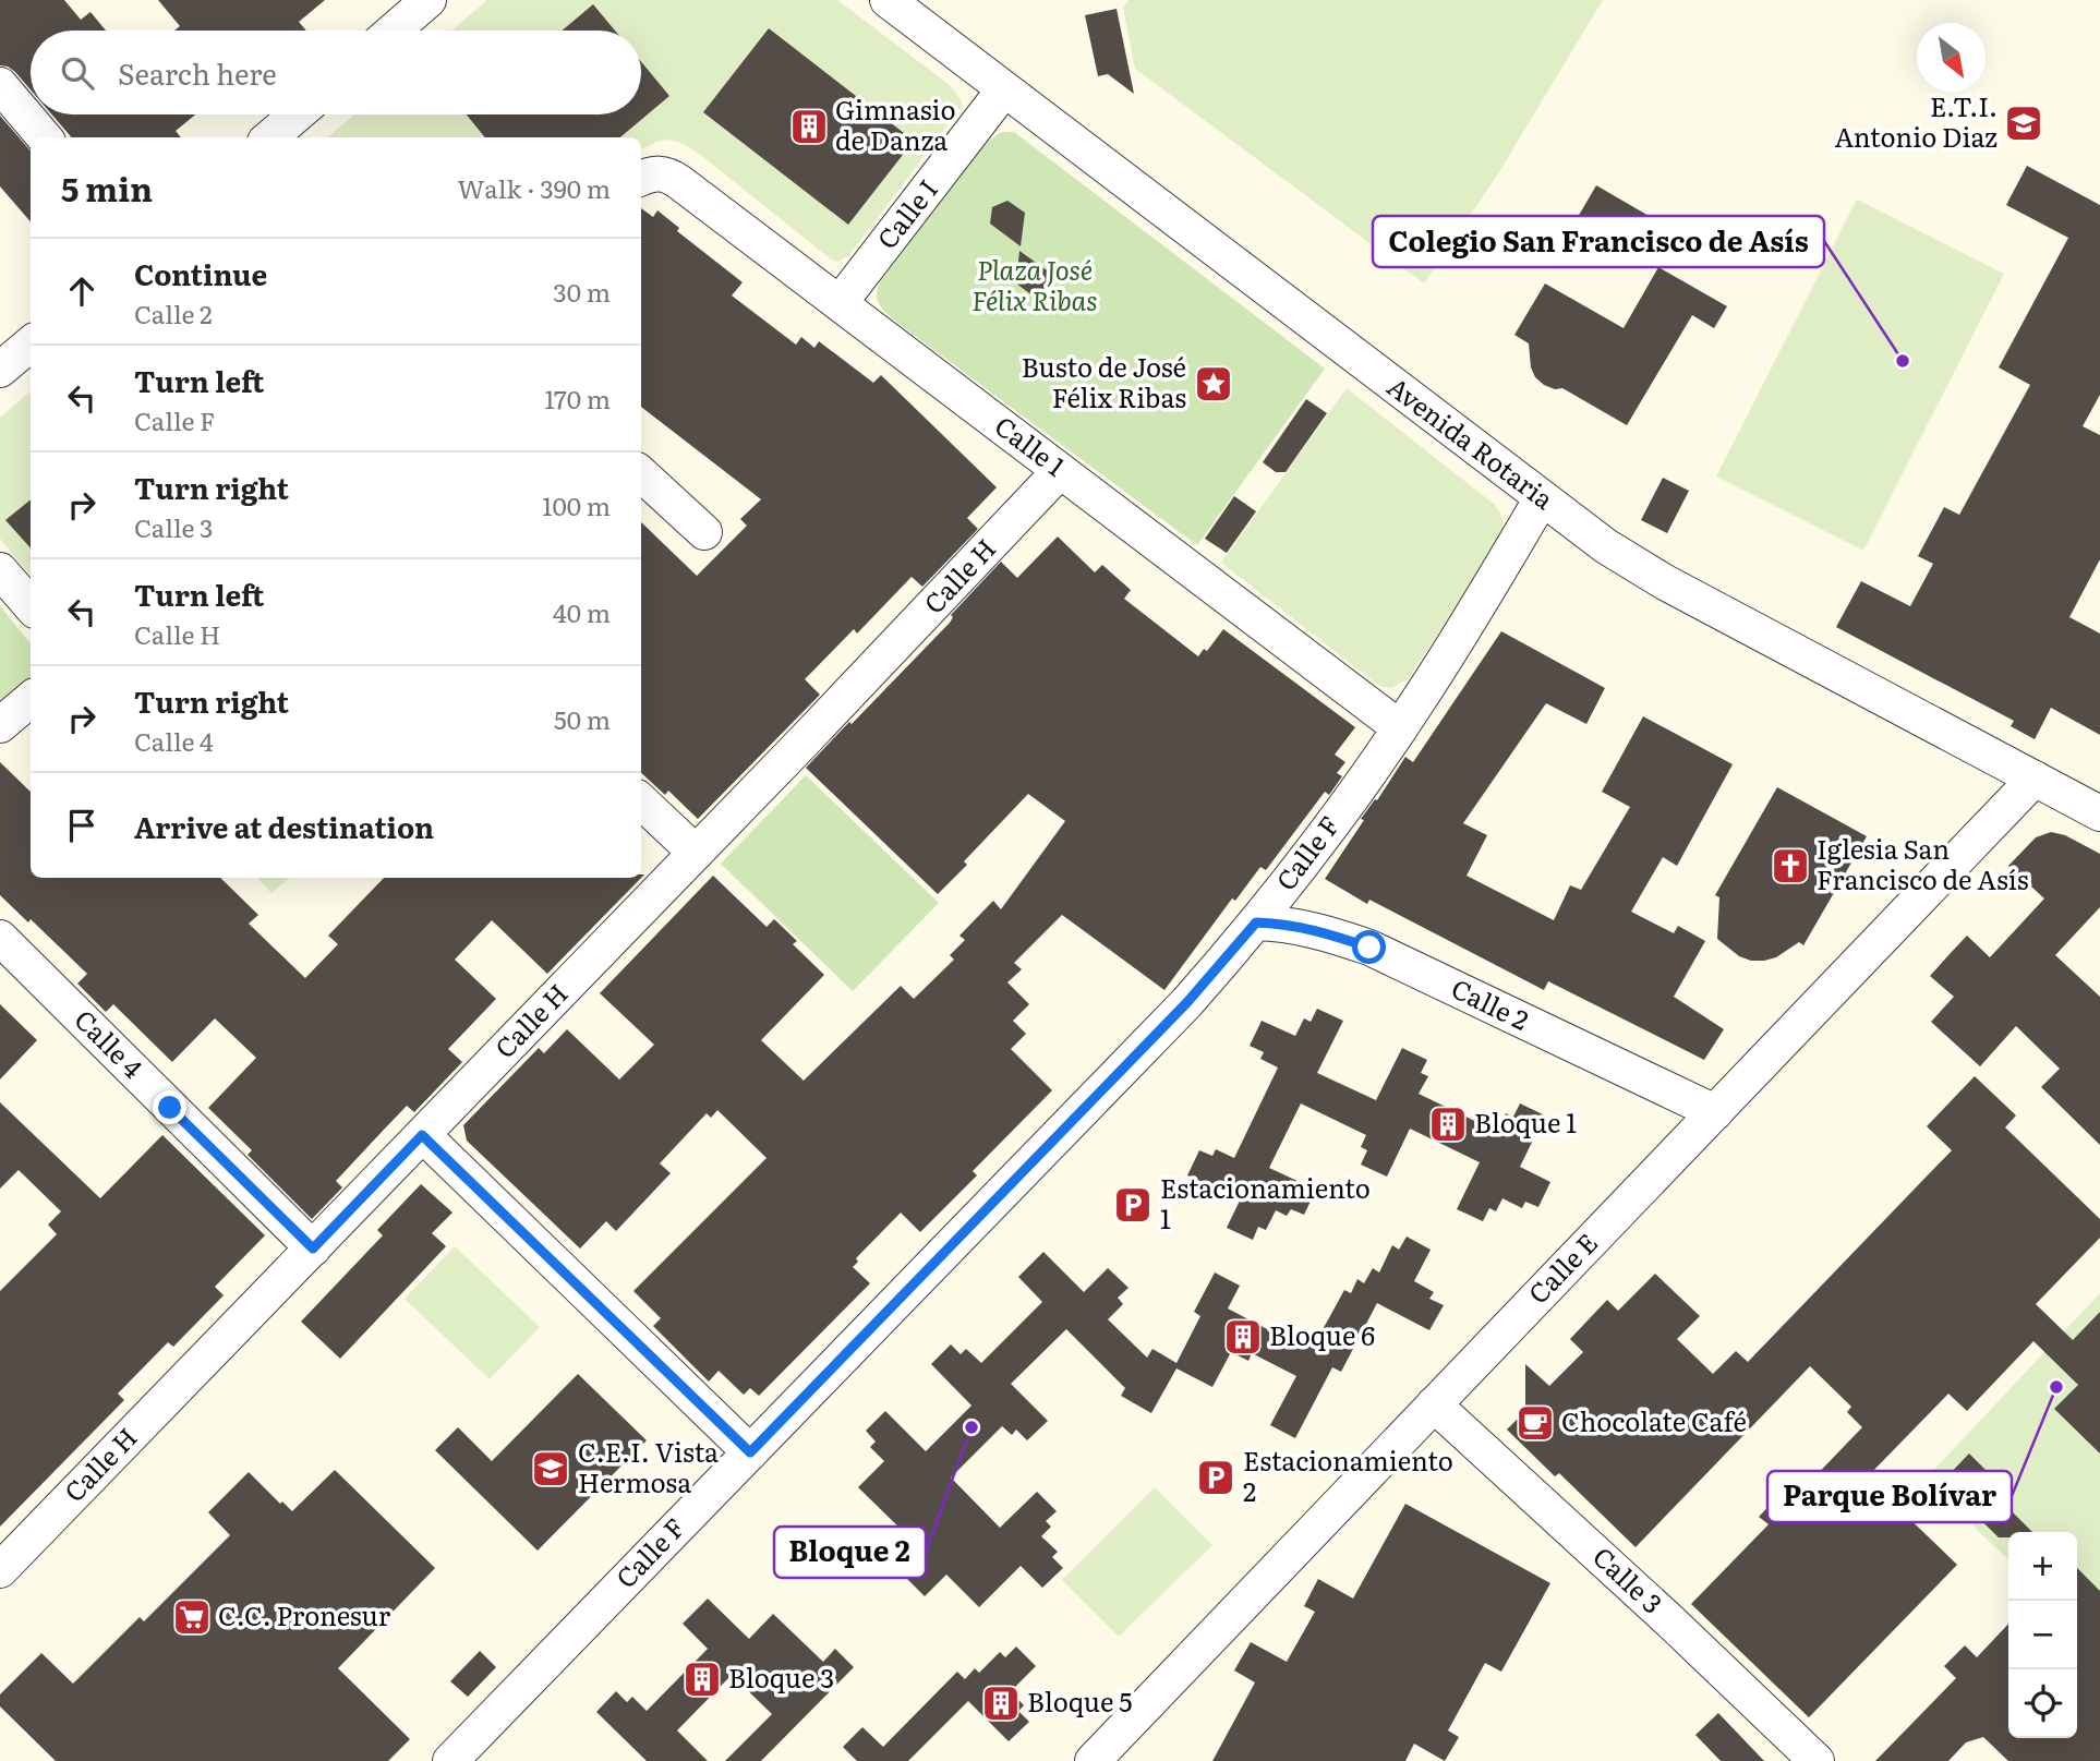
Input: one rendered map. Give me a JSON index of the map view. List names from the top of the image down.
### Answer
{
  "streets": {
    "street": [
      "Calle I",
      "Avenida Rotaria",
      "Calle 1",
      "Calle H",
      "Calle F",
      "Calle 2",
      "Calle 4",
      "Calle E",
      "Calle 3"
    ]
  },
  "crossings": [
    ["Calle I", "Avenida Rotaria"],
    ["Calle I", "Calle 1"],
    ["Avenida Rotaria", "Calle F"],
    ["Avenida Rotaria", "Calle E"],
    ["Calle 1", "Calle H"],
    ["Calle 1", "Calle F"],
    ["Calle H", "Calle 4"],
    ["Calle F", "Calle 2"],
    ["Calle 2", "Calle E"],
    ["Calle E", "Calle 3"]
  ],
  "parks": ["Plaza José Félix Ribas"],
  "places": {
    "school or university": ["E.T.I. Antonio Diaz", "C.E.I. Vista Hermosa"],
    "building": [
      "Gimnasio de Danza",
      "Bloque 1",
      "Bloque 6",
      "Bloque 3",
      "Bloque 5"
    ],
    "other": ["Colegio San Francisco de Asís", "Parque Bolívar", "Bloque 2"],
    "place": ["Busto de José Félix Ribas"],
    "church": ["Iglesia San Francisco de Asís"],
    "parking": ["Estacionamiento 1", "Estacionamiento 2"],
    "cafe": ["Chocolate Café"],
    "supermarket": ["C.C. Pronesur"]
  },
  "north": "bottom right",
  "page": {
    "search": "Search here",
    "heading": ["5 min", "Walk · 390 m"],
    "list": [
      ["Continue", "Calle 2", "30 m"],
      ["Turn left", "Calle F", "170 m"],
      ["Turn right", "Calle 3", "100 m"],
      ["Turn left", "Calle H", "40 m"],
      ["Turn right", "Calle 4", "50 m"],
      "Arrive at destination"
    ],
    "map_buttons": ["+", "−"]
  }
}
